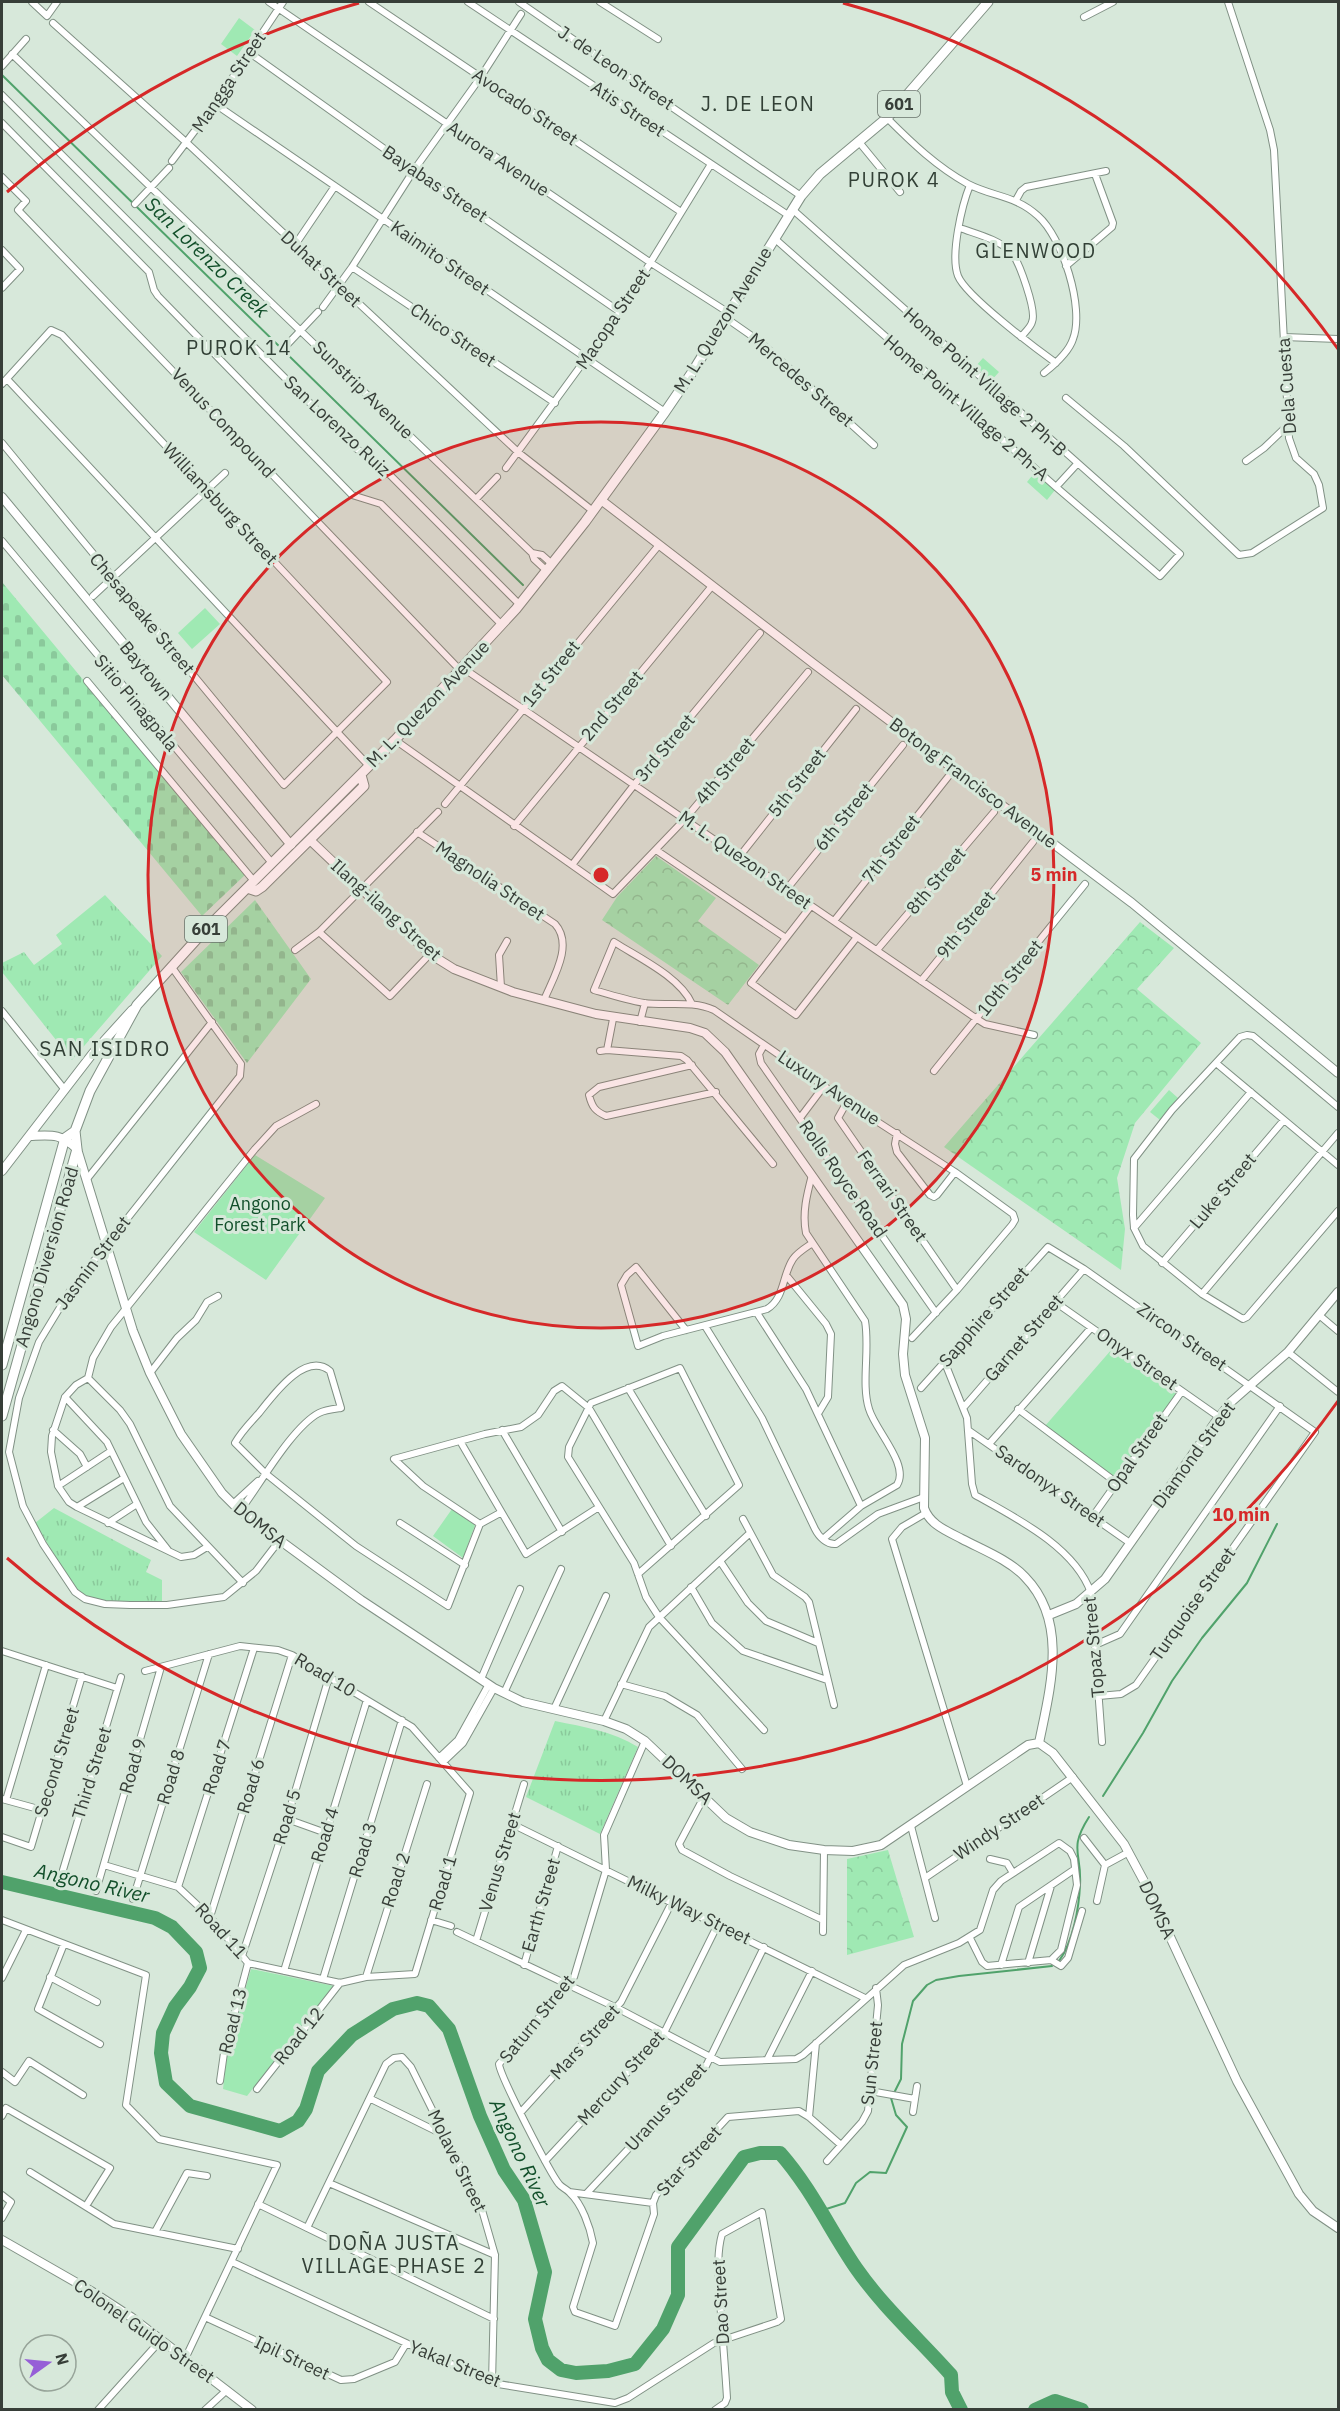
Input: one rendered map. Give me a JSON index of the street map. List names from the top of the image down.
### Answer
{
  "streets": {
    "main road": ["601", "M. L. Quezon Avenue", "Angono Diversion Road"],
    "street": [
      "J. de Leon Street",
      "Mangga Street",
      "Avocado Street",
      "Atis Street",
      "Aurora Avenue",
      "Bayabas Street",
      "Kaimito Street",
      "Duhat Street",
      "Macopa Street",
      "Chico Street",
      "Mercedes Street",
      "Home Point Village 2 Ph-B",
      "Dela Cuesta",
      "Sunstrip Avenue",
      "Home Point Village 2 Ph-A",
      "Venus Compound",
      "San Lorenzo Ruiz",
      "Williamsburg Street",
      "Chesapeake Street",
      "Baytown",
      "1st Street",
      "Sitio Pinagpala",
      "2nd Street",
      "3rd Street",
      "4th Street",
      "5th Street",
      "Botong Francisco Avenue",
      "6th Street",
      "7th Street",
      "M. L. Quezon Street",
      "Magnolia Street",
      "8th Street",
      "Ilang-ilang Street",
      "9th Street",
      "10th Street",
      "Luxury Avenue",
      "Rolls Royce Road",
      "Luke Street",
      "Ferrari Street",
      "Jasmin Street",
      "Sapphire Street",
      "Zircon Street",
      "Garnet Street",
      "Onyx Street",
      "Opal Street",
      "Diamond Street",
      "Sardonyx Street",
      "DOMSA",
      "Turquoise Street",
      "Topaz Street",
      "Road 10",
      "Second Street",
      "Road 9",
      "Road 7",
      "Third Street",
      "Road 8",
      "Road 6",
      "Road 5",
      "Windy Street",
      "Road 4",
      "Road 3",
      "Venus Street",
      "Road 2",
      "Road 1",
      "Earth Street",
      "Milky Way Street",
      "Road 11",
      "Saturn Street",
      "Road 13",
      "Road 12",
      "Mars Street",
      "Sun Street",
      "Mercury Street",
      "Uranus Street",
      "Molave Street",
      "Star Street",
      "Dao Street",
      "Colonel Guido Street",
      "Ipil Street",
      "Yakal Street"
    ]
  },
  "crossings": [
    ["J. de Leon Street", "601"],
    ["J. de Leon Street", "M. L. Quezon Avenue"],
    ["Mangga Street", "Aurora Avenue"],
    ["Mangga Street", "Bayabas Street"],
    ["Mangga Street", "Kaimito Street"],
    ["Mangga Street", "Duhat Street"],
    ["601", "M. L. Quezon Avenue"],
    ["Avocado Street", "Macopa Street"],
    ["Atis Street", "Macopa Street"],
    ["Atis Street", "M. L. Quezon Avenue"],
    ["Atis Street", "Home Point Village 2 Ph-B"],
    ["Aurora Avenue", "Macopa Street"],
    ["Aurora Avenue", "M. L. Quezon Avenue"],
    ["Aurora Avenue", "Mercedes Street"],
    ["Bayabas Street", "Macopa Street"],
    ["Kaimito Street", "Macopa Street"],
    ["Kaimito Street", "M. L. Quezon Avenue"],
    ["Duhat Street", "Macopa Street"],
    ["Duhat Street", "M. L. Quezon Avenue"],
    ["Macopa Street", "Chico Street"],
    ["M. L. Quezon Avenue", "Mercedes Street"],
    ["M. L. Quezon Avenue", "Home Point Village 2 Ph-B"],
    ["M. L. Quezon Avenue", "Sunstrip Avenue"],
    ["M. L. Quezon Avenue", "Home Point Village 2 Ph-A"],
    ["M. L. Quezon Avenue", "Venus Compound"],
    ["M. L. Quezon Avenue", "San Lorenzo Ruiz"],
    ["M. L. Quezon Avenue", "Baytown"],
    ["M. L. Quezon Avenue", "Sitio Pinagpala"],
    ["M. L. Quezon Avenue", "Botong Francisco Avenue"],
    ["M. L. Quezon Avenue", "M. L. Quezon Street"],
    ["M. L. Quezon Avenue", "Angono Diversion Road"],
    ["Home Point Village 2 Ph-B", "Home Point Village 2 Ph-A"],
    ["Venus Compound", "M. L. Quezon Street"],
    ["Williamsburg Street", "Chesapeake Street"],
    ["1st Street", "Botong Francisco Avenue"],
    ["1st Street", "M. L. Quezon Street"],
    ["2nd Street", "Botong Francisco Avenue"],
    ["2nd Street", "M. L. Quezon Street"],
    ["3rd Street", "4th Street"],
    ["3rd Street", "M. L. Quezon Street"],
    ["4th Street", "M. L. Quezon Street"],
    ["5th Street", "M. L. Quezon Street"],
    ["6th Street", "M. L. Quezon Street"],
    ["7th Street", "M. L. Quezon Street"],
    ["M. L. Quezon Street", "8th Street"],
    ["M. L. Quezon Street", "9th Street"],
    ["M. L. Quezon Street", "10th Street"],
    ["Magnolia Street", "Ilang-ilang Street"],
    ["Luxury Avenue", "Rolls Royce Road"],
    ["Luxury Avenue", "Ferrari Street"],
    ["Angono Diversion Road", "DOMSA"],
    ["Jasmin Street", "DOMSA"],
    ["Sapphire Street", "Zircon Street"],
    ["Sapphire Street", "Topaz Street"],
    ["Zircon Street", "Garnet Street"],
    ["Zircon Street", "Diamond Street"],
    ["Zircon Street", "Turquoise Street"],
    ["Garnet Street", "Onyx Street"],
    ["Garnet Street", "Topaz Street"],
    ["Onyx Street", "Opal Street"],
    ["Onyx Street", "Diamond Street"],
    ["Opal Street", "Sardonyx Street"],
    ["Diamond Street", "Sardonyx Street"],
    ["Diamond Street", "Topaz Street"],
    ["Sardonyx Street", "Topaz Street"],
    ["DOMSA", "Windy Street"],
    ["DOMSA", "Saturn Street"],
    ["Turquoise Street", "Topaz Street"],
    ["Road 10", "Road 9"],
    ["Road 10", "Road 7"],
    ["Road 10", "Road 8"],
    ["Road 10", "Road 6"],
    ["Road 10", "Road 5"],
    ["Road 10", "Road 4"],
    ["Road 10", "Road 3"],
    ["Road 10", "Road 1"],
    ["Road 9", "Road 11"],
    ["Road 7", "Road 11"],
    ["Road 8", "Road 11"],
    ["Road 6", "Road 11"],
    ["Road 5", "Road 11"],
    ["Road 4", "Road 11"],
    ["Road 3", "Road 11"],
    ["Venus Street", "Milky Way Street"],
    ["Road 2", "Road 11"],
    ["Road 1", "Road 11"],
    ["Earth Street", "Milky Way Street"],
    ["Milky Way Street", "Saturn Street"],
    ["Milky Way Street", "Mars Street"],
    ["Milky Way Street", "Mercury Street"],
    ["Milky Way Street", "Uranus Street"],
    ["Road 11", "Road 13"],
    ["Road 11", "Road 12"],
    ["Saturn Street", "Mars Street"],
    ["Saturn Street", "Mercury Street"],
    ["Saturn Street", "Star Street"],
    ["Molave Street", "Yakal Street"],
    ["Dao Street", "Yakal Street"],
    ["Ipil Street", "Yakal Street"]
  ],
  "districts": [
    "J. DE LEON",
    "PUROK 4",
    "GLENWOOD",
    "PUROK 14",
    "SAN ISIDRO",
    "DOÑA JUSTA VILLAGE PHASE 2"
  ],
  "water": ["San Lorenzo Creek", "Angono River"],
  "parks": ["Angono Forest Park"],
  "north": "right",
  "rings": ["5 min", "10 min"]
}
